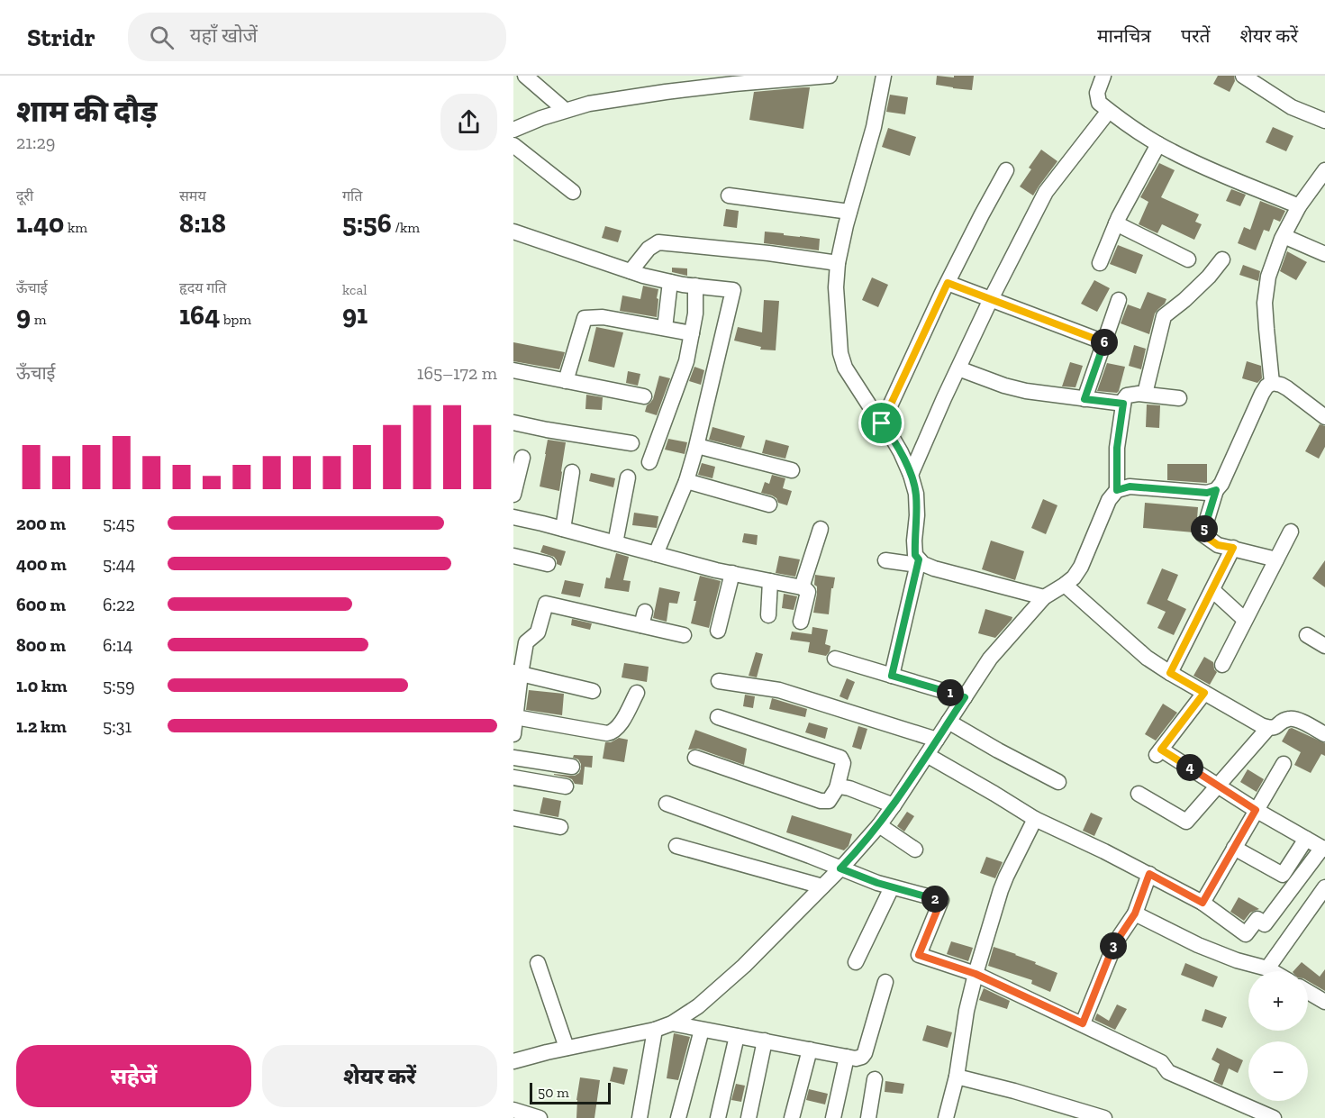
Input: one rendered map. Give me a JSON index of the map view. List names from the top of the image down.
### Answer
{
  "scale_bar": "50 m",
  "page": {
    "header": "Stridr",
    "search": "यहाँ खोजें",
    "nav": ["मानचित्र", "परतें", "शेयर करें"],
    "heading": ["शाम की दौड़", "21:29"],
    "stats": [
      ["दूरी", "1.40 km"],
      ["समय", "8:18"],
      ["गति", "5:56 /km"],
      ["ऊँचाई", "9 m"],
      ["हृदय गति", "164 bpm"],
      ["kcal", "91"]
    ],
    "pins": [
      "6",
      "5",
      "1",
      "4",
      "2",
      "3"
    ],
    "chart": ["ऊँचाई", "165–172 m"],
    "list": [
      {
        "name": "200 m",
        "note": "5:45"
      },
      {
        "name": "400 m",
        "note": "5:44"
      },
      {
        "name": "600 m",
        "note": "6:22"
      },
      {
        "name": "800 m",
        "note": "6:14"
      },
      {
        "name": "1.0 km",
        "note": "5:59"
      },
      {
        "name": "1.2 km",
        "note": "5:31"
      }
    ],
    "map_buttons": ["+", "−"],
    "buttons": ["सहेजें", "शेयर करें"],
    "scale": "50 m"
  }
}
